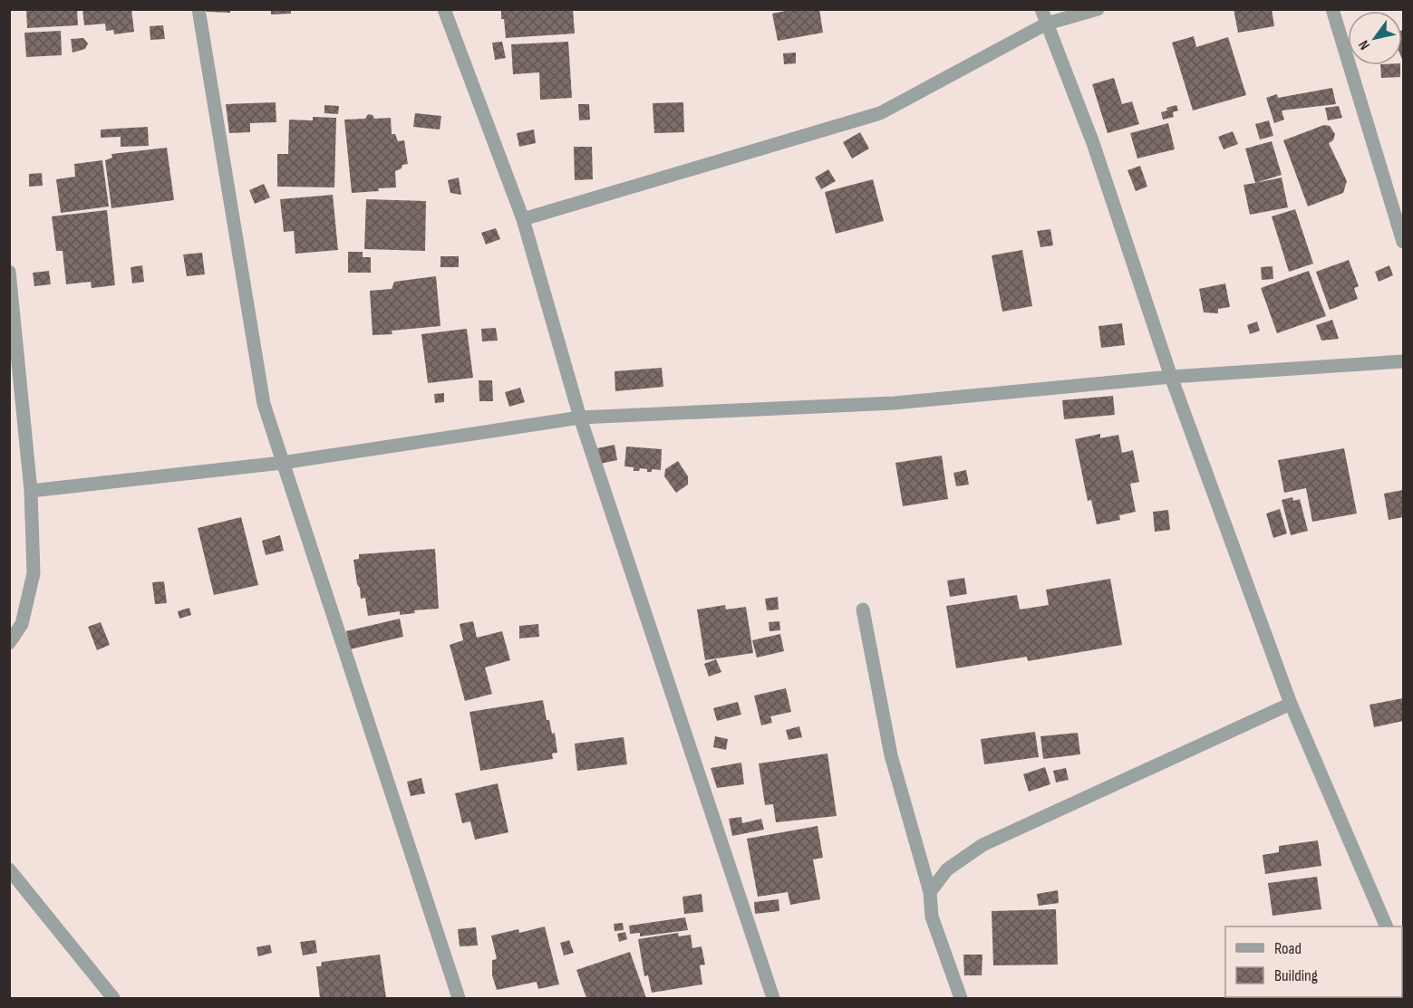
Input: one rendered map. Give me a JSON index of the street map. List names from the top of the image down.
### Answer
{
  "legend": ["Road", "Building"],
  "north": "bottom left"
}
